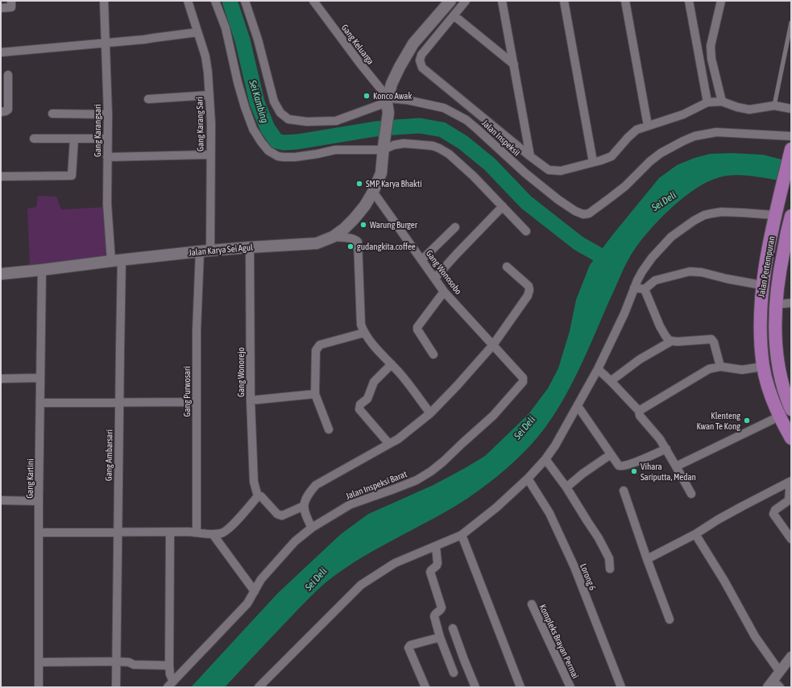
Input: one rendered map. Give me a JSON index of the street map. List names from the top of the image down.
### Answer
{
  "streets": {
    "highway": ["Jalan Pertempuran"],
    "main road": ["Jalan Karya Sei Agul"],
    "street": [
      "Gang Keluarga",
      "Gang Karang Sari",
      "Gang Karangsari",
      "Jalan InspeksiI",
      "Gang Wonosobo",
      "Gang Wonorejo",
      "Gang Purwosari",
      "Gang Ambarsari",
      "Gang Kartini",
      "Jalan Inspeksi Barat",
      "Lorong 6",
      "Kompleks Brayan Permai"
    ]
  },
  "crossings": [
    ["Gang Keluarga", "Jalan InspeksiI"],
    ["Gang Keluarga", "Jalan Karya Sei Agul"],
    ["Gang Karang Sari", "Jalan Karya Sei Agul"],
    ["Gang Karang Sari", "Gang Purwosari"],
    ["Gang Karangsari", "Jalan Karya Sei Agul"],
    ["Gang Karangsari", "Gang Ambarsari"],
    ["Jalan InspeksiI", "Jalan Karya Sei Agul"],
    ["Jalan Karya Sei Agul", "Gang Wonosobo"],
    ["Jalan Karya Sei Agul", "Gang Wonorejo"],
    ["Jalan Karya Sei Agul", "Gang Purwosari"],
    ["Jalan Karya Sei Agul", "Gang Ambarsari"],
    ["Jalan Karya Sei Agul", "Gang Kartini"],
    ["Gang Wonosobo", "Jalan Inspeksi Barat"]
  ],
  "water": ["Sei Kambing", "Sei Deli"],
  "places": [
    "Konco Awak",
    "SMP Karya Bhakti",
    "Warung Burger",
    "gudangkita.coffee",
    "Klenteng Kwan Te Kong",
    "Vihara Sariputta, Medan"
  ]
}
